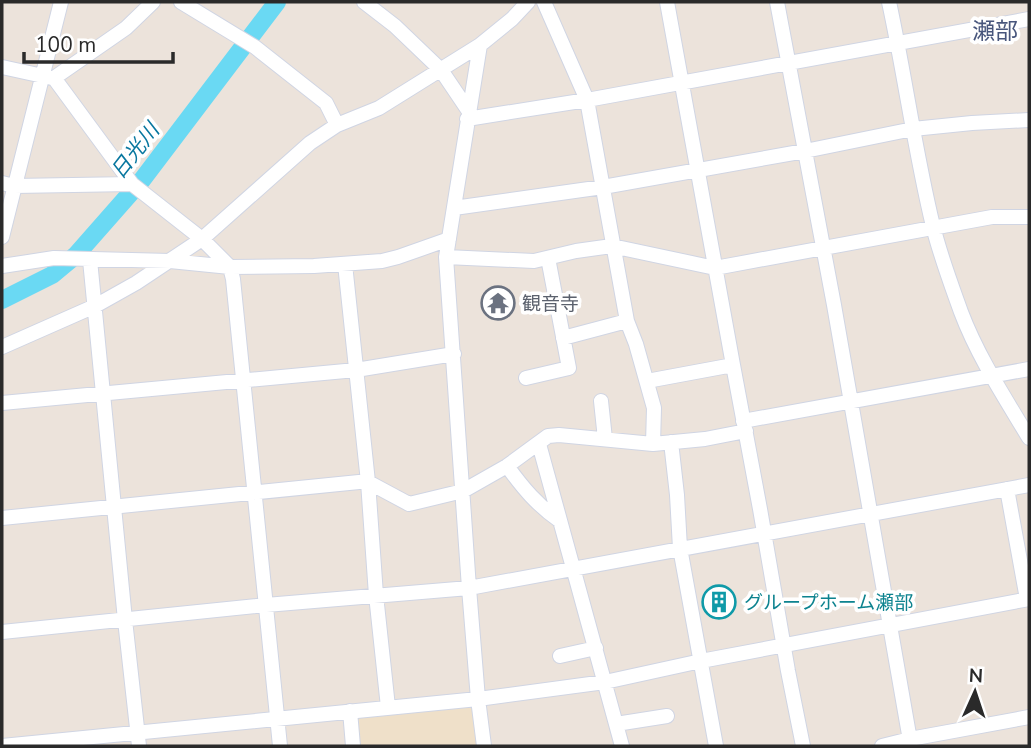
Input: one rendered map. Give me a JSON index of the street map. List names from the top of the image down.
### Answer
{
  "districts": ["瀬部"],
  "water": ["日光川"],
  "places": {
    "temple": ["観音寺"],
    "building": ["グループホーム瀬部"]
  },
  "scale_bar": "100 m",
  "north": "top"
}
